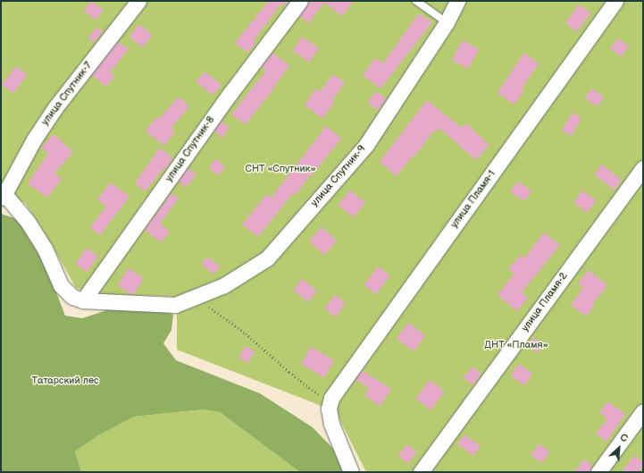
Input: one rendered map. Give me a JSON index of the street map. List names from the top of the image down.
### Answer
{
  "streets": {
    "street": [
      "улица Спутник-7",
      "улица Спутник-8",
      "улица Спутник-9",
      "улица Пламя-1",
      "улица Пламя-2"
    ]
  },
  "crossings": [
    ["улица Спутник-8", "улица Спутник-9"]
  ],
  "parks": ["СНТ «Спутник»", "ДНТ «Пламя»", "Татарский лес"],
  "north": "top right"
}
